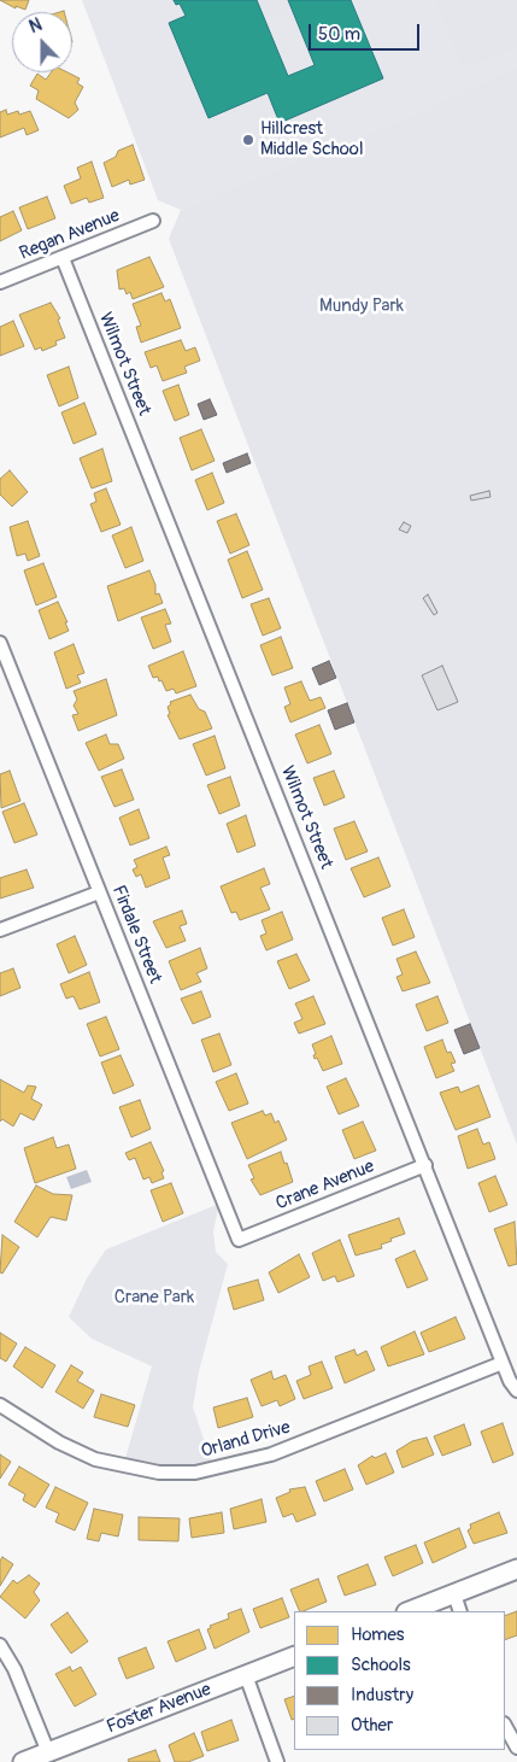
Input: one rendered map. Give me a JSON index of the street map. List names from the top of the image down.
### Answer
{
  "streets": {
    "street": [
      "Regan Avenue",
      "Wilmot Street",
      "Firdale Street",
      "Crane Avenue",
      "Orland Drive",
      "Foster Avenue"
    ]
  },
  "crossings": [
    ["Regan Avenue", "Wilmot Street"],
    ["Wilmot Street", "Crane Avenue"],
    ["Wilmot Street", "Orland Drive"],
    ["Firdale Street", "Crane Avenue"]
  ],
  "parks": ["Mundy Park", "Crane Park"],
  "places": ["Hillcrest Middle School"],
  "legend": [
    "Homes",
    "Schools",
    "Industry",
    "Other"
  ],
  "scale_bar": "50 m",
  "north": "top"
}
